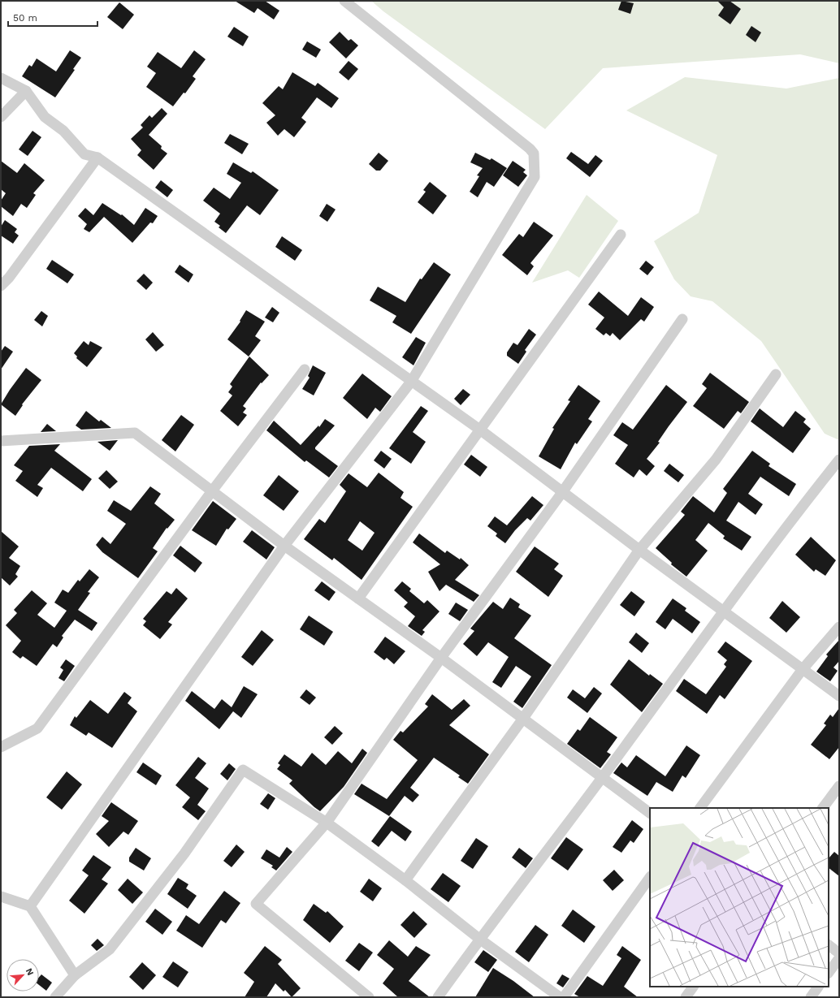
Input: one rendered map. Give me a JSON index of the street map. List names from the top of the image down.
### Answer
{
  "scale_bar": "50 m",
  "north": "top right"
}
